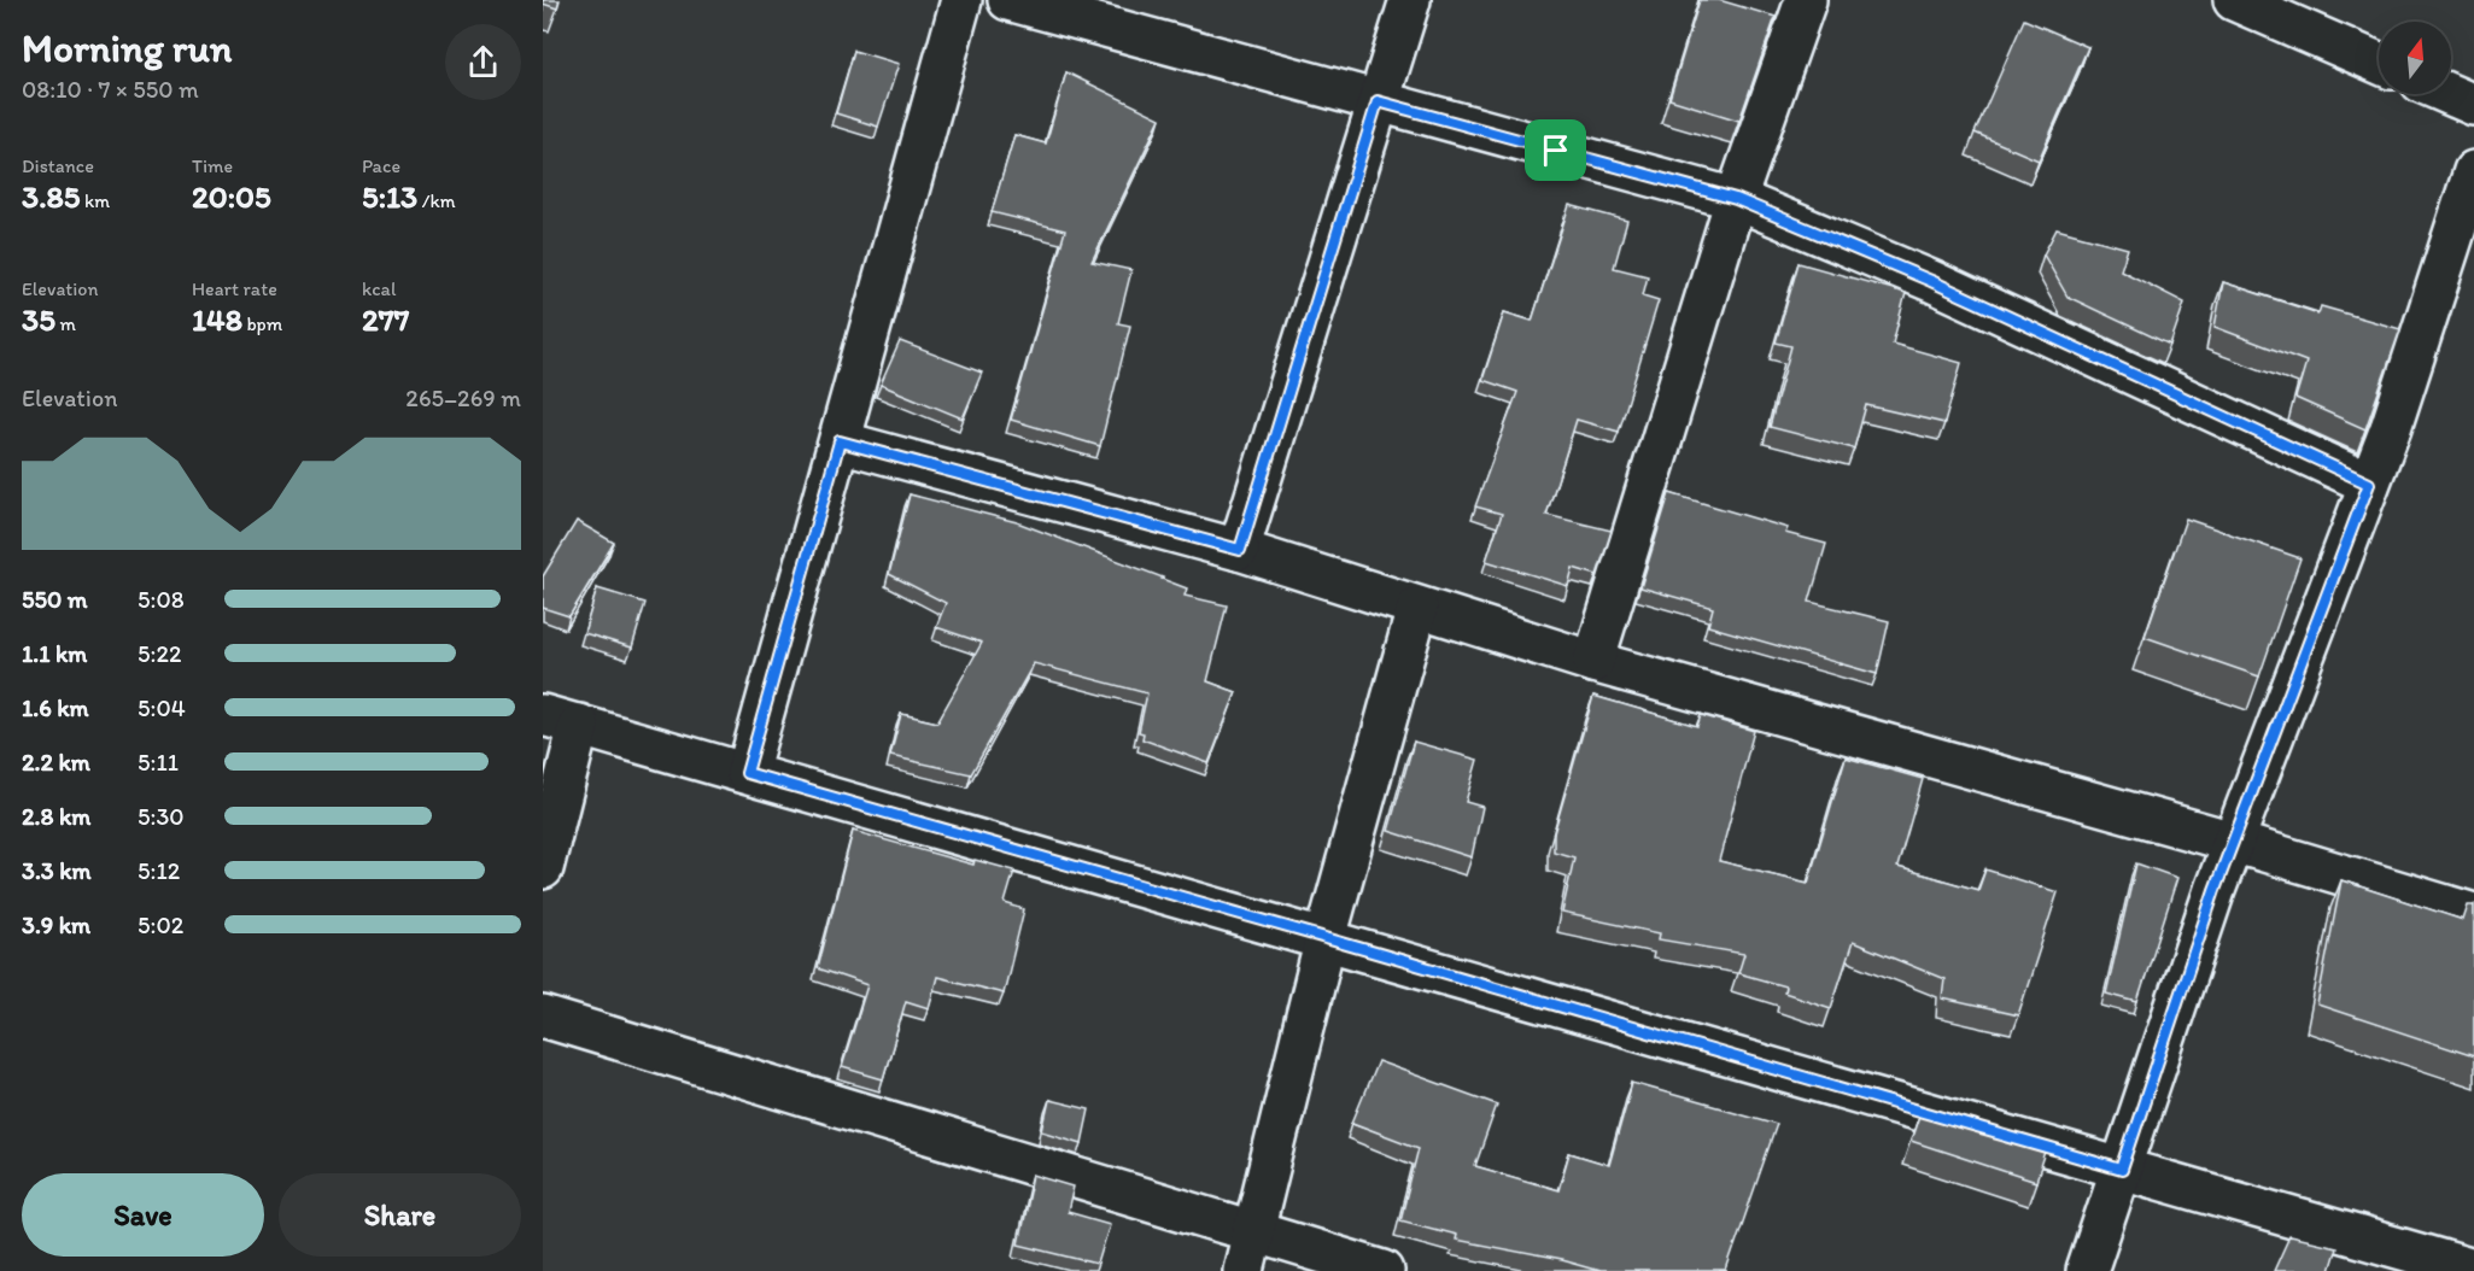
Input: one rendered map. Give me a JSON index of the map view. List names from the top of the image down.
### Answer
{
  "north": "top",
  "page": {
    "heading": ["Morning run", "08:10 · 7 × 550 m"],
    "stats": [
      ["Distance", "3.85 km"],
      ["Time", "20:05"],
      ["Pace", "5:13 /km"],
      ["Elevation", "35 m"],
      ["Heart rate", "148 bpm"],
      ["kcal", "277"]
    ],
    "chart": ["Elevation", "265–269 m"],
    "list": [
      {
        "name": "550 m",
        "note": "5:08"
      },
      {
        "name": "1.1 km",
        "note": "5:22"
      },
      {
        "name": "1.6 km",
        "note": "5:04"
      },
      {
        "name": "2.2 km",
        "note": "5:11"
      },
      {
        "name": "2.8 km",
        "note": "5:30"
      },
      {
        "name": "3.3 km",
        "note": "5:12"
      },
      {
        "name": "3.9 km",
        "note": "5:02"
      }
    ],
    "buttons": ["Save", "Share"]
  }
}
